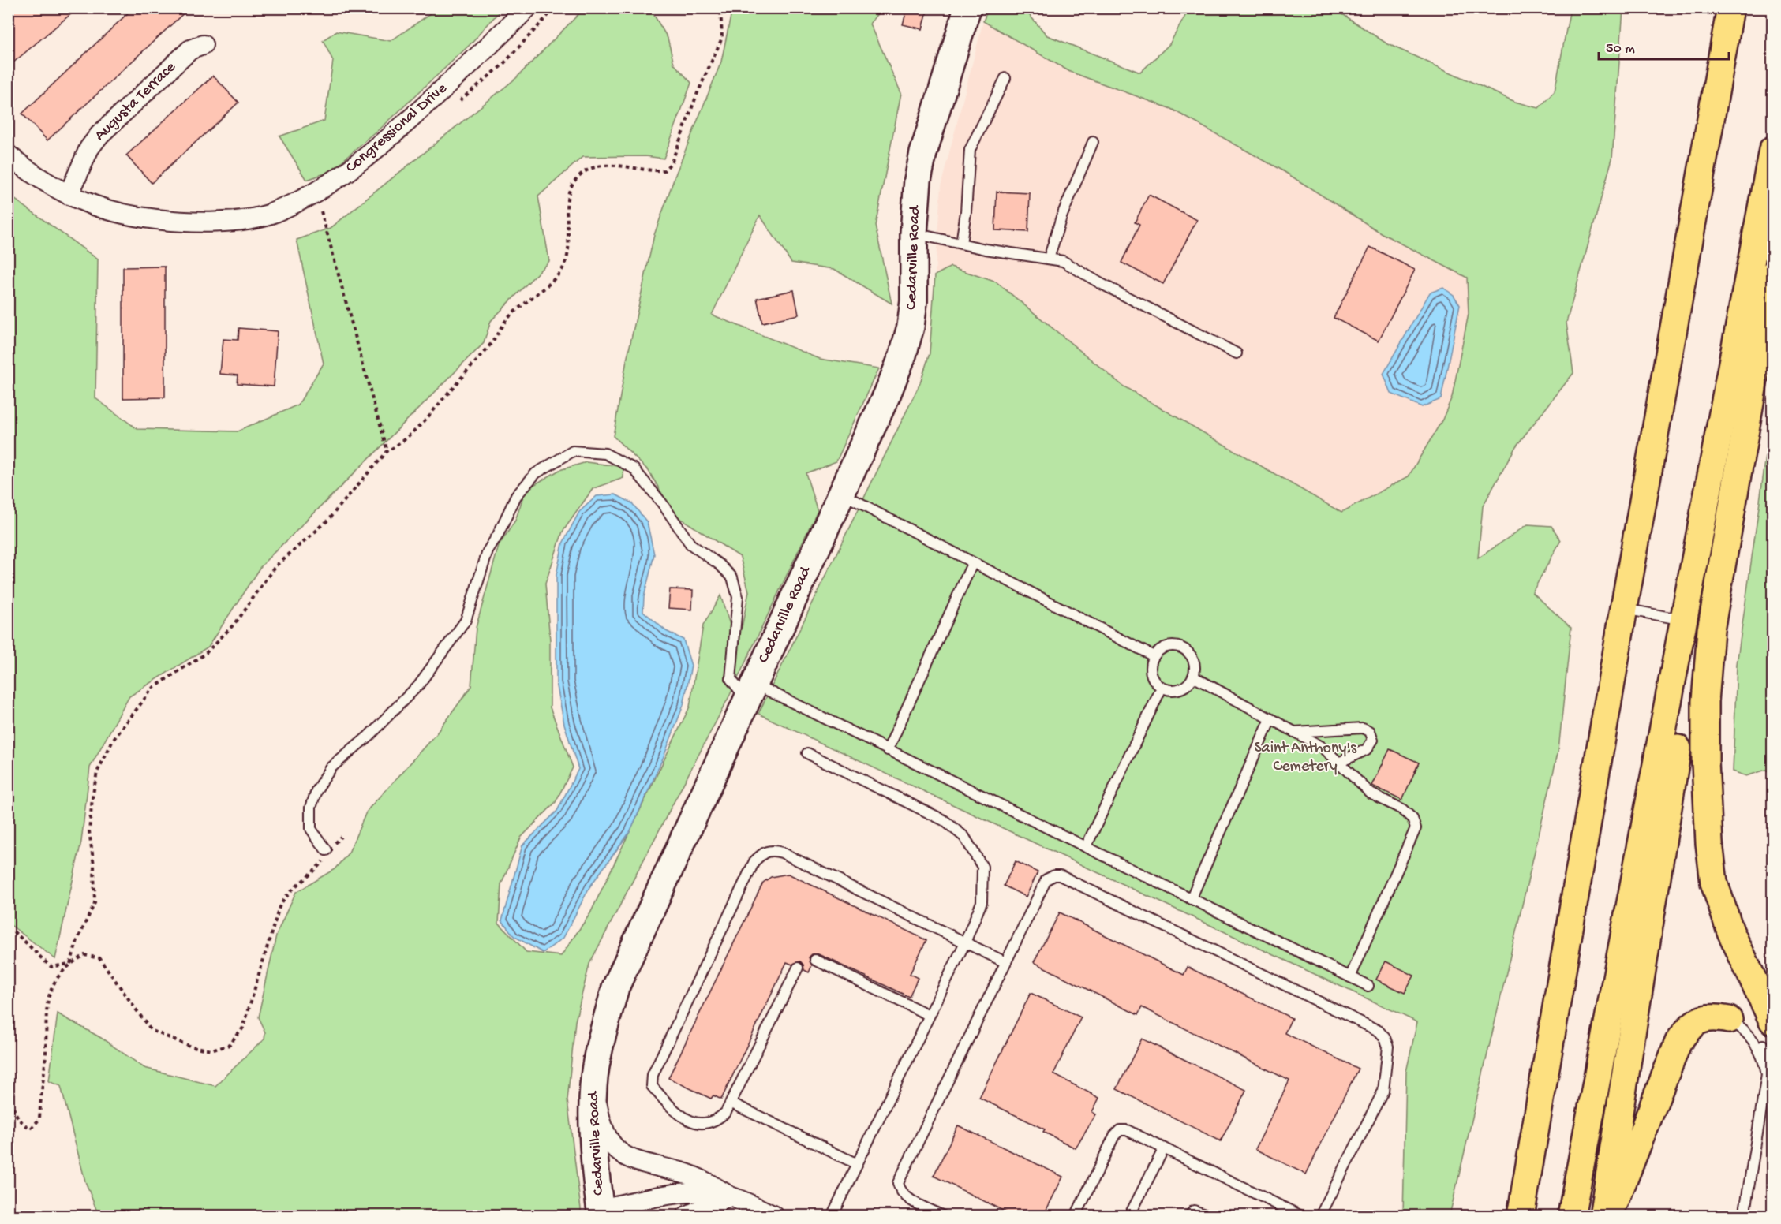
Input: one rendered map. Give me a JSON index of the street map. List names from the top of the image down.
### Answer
{
  "streets": {
    "main road": ["Cedarville Road"],
    "street": ["Augusta Terrace", "Congressional Drive"]
  },
  "crossings": [
    ["Augusta Terrace", "Congressional Drive"]
  ],
  "parks": ["Saint Anthony's Cemetery"],
  "scale_bar": "50 m"
}
